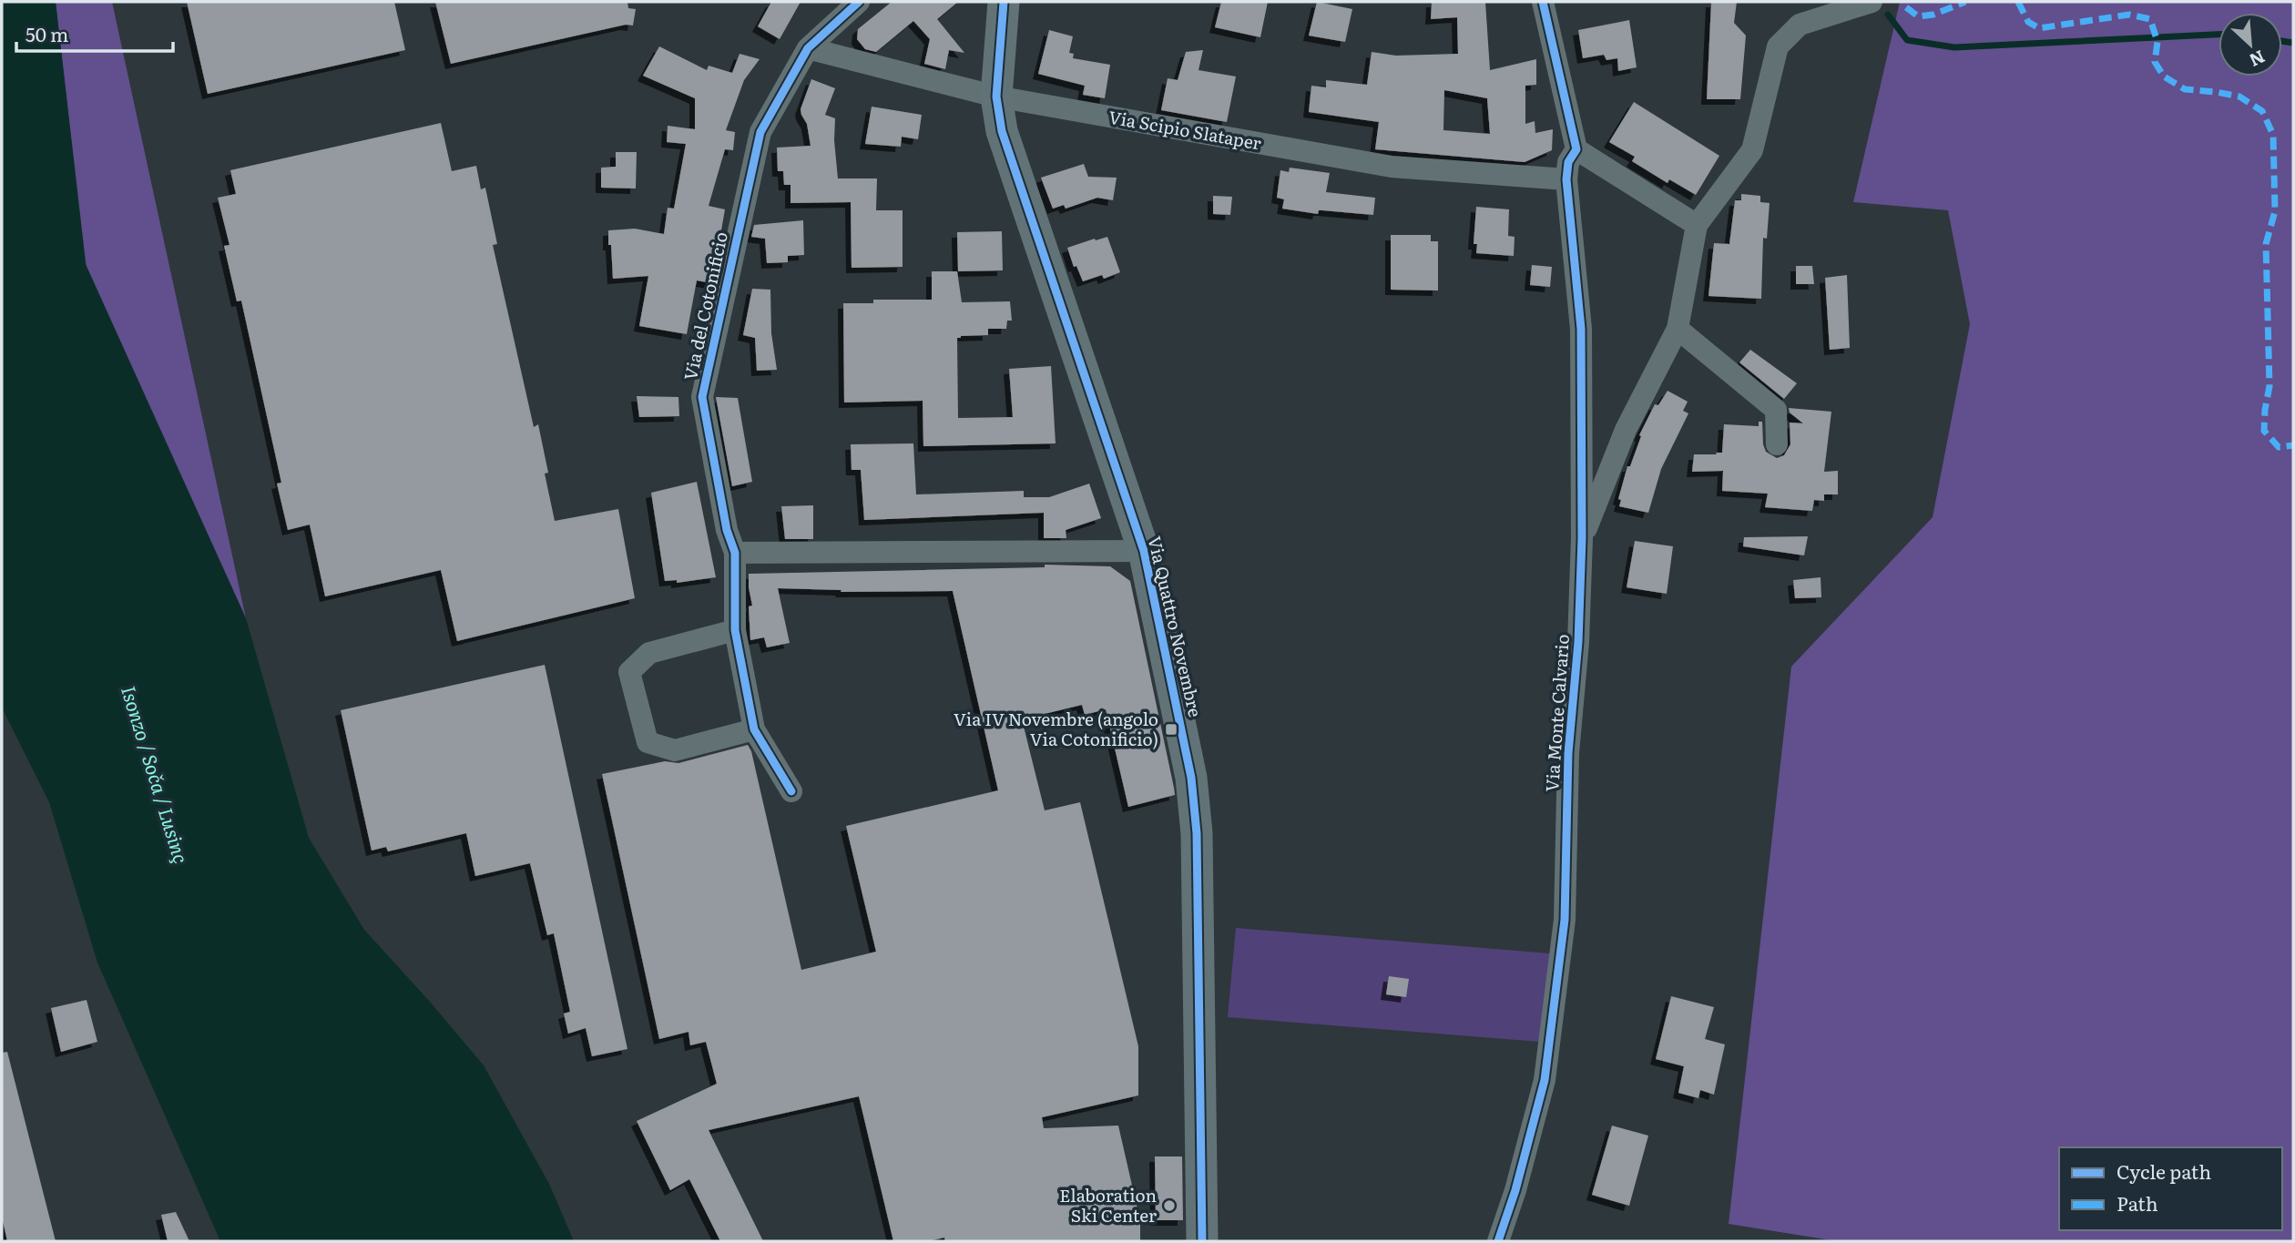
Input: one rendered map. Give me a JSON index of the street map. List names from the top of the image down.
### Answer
{
  "streets": {
    "main road": ["Via Quattro Novembre"],
    "street": ["Via Scipio Slataper", "Via del Cotonificio", "Via Monte Calvario"]
  },
  "crossings": [
    ["Via Scipio Slataper", "Via del Cotonificio"],
    ["Via Scipio Slataper", "Via Quattro Novembre"],
    ["Via Scipio Slataper", "Via Monte Calvario"]
  ],
  "water": ["Isonzo / Soča / Lusinç"],
  "places": {
    "transit": ["Via IV Novembre (angolo Via Cotonificio)"],
    "other": ["Elaboration Ski Center"]
  },
  "legend": ["Cycle path", "Path"],
  "scale_bar": "50 m",
  "north": "bottom right"
}
